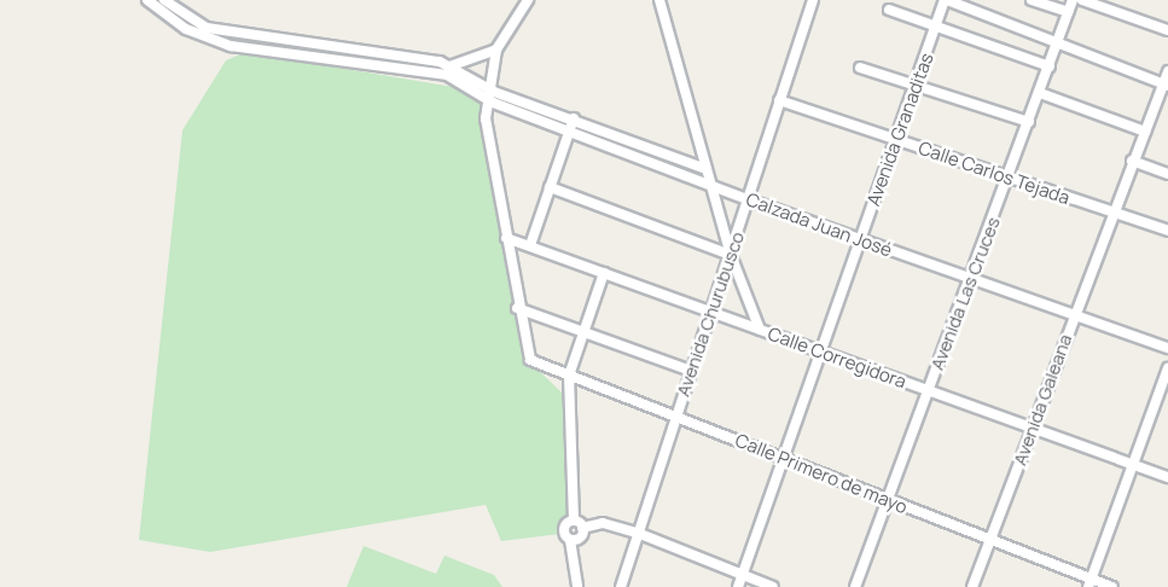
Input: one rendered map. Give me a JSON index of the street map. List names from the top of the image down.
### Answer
{
  "streets": {
    "street": [
      "Avenida Granaditas",
      "Calle Carlos Tejada",
      "Calzada Juan José",
      "Avenida Las Cruces",
      "Avenida Churubusco",
      "Calle Corregidora",
      "Avenida Galeana",
      "Calle Primero de mayo"
    ]
  },
  "crossings": [
    ["Avenida Granaditas", "Calle Carlos Tejada"],
    ["Avenida Granaditas", "Calzada Juan José"],
    ["Avenida Granaditas", "Calle Corregidora"],
    ["Avenida Granaditas", "Calle Primero de mayo"],
    ["Calle Carlos Tejada", "Avenida Las Cruces"],
    ["Calle Carlos Tejada", "Avenida Churubusco"],
    ["Calle Carlos Tejada", "Avenida Galeana"],
    ["Calzada Juan José", "Avenida Las Cruces"],
    ["Calzada Juan José", "Avenida Churubusco"],
    ["Calzada Juan José", "Avenida Galeana"],
    ["Avenida Las Cruces", "Calle Corregidora"],
    ["Avenida Las Cruces", "Calle Primero de mayo"],
    ["Avenida Churubusco", "Calle Corregidora"],
    ["Avenida Churubusco", "Calle Primero de mayo"],
    ["Calle Corregidora", "Avenida Galeana"],
    ["Avenida Galeana", "Calle Primero de mayo"]
  ]
}
